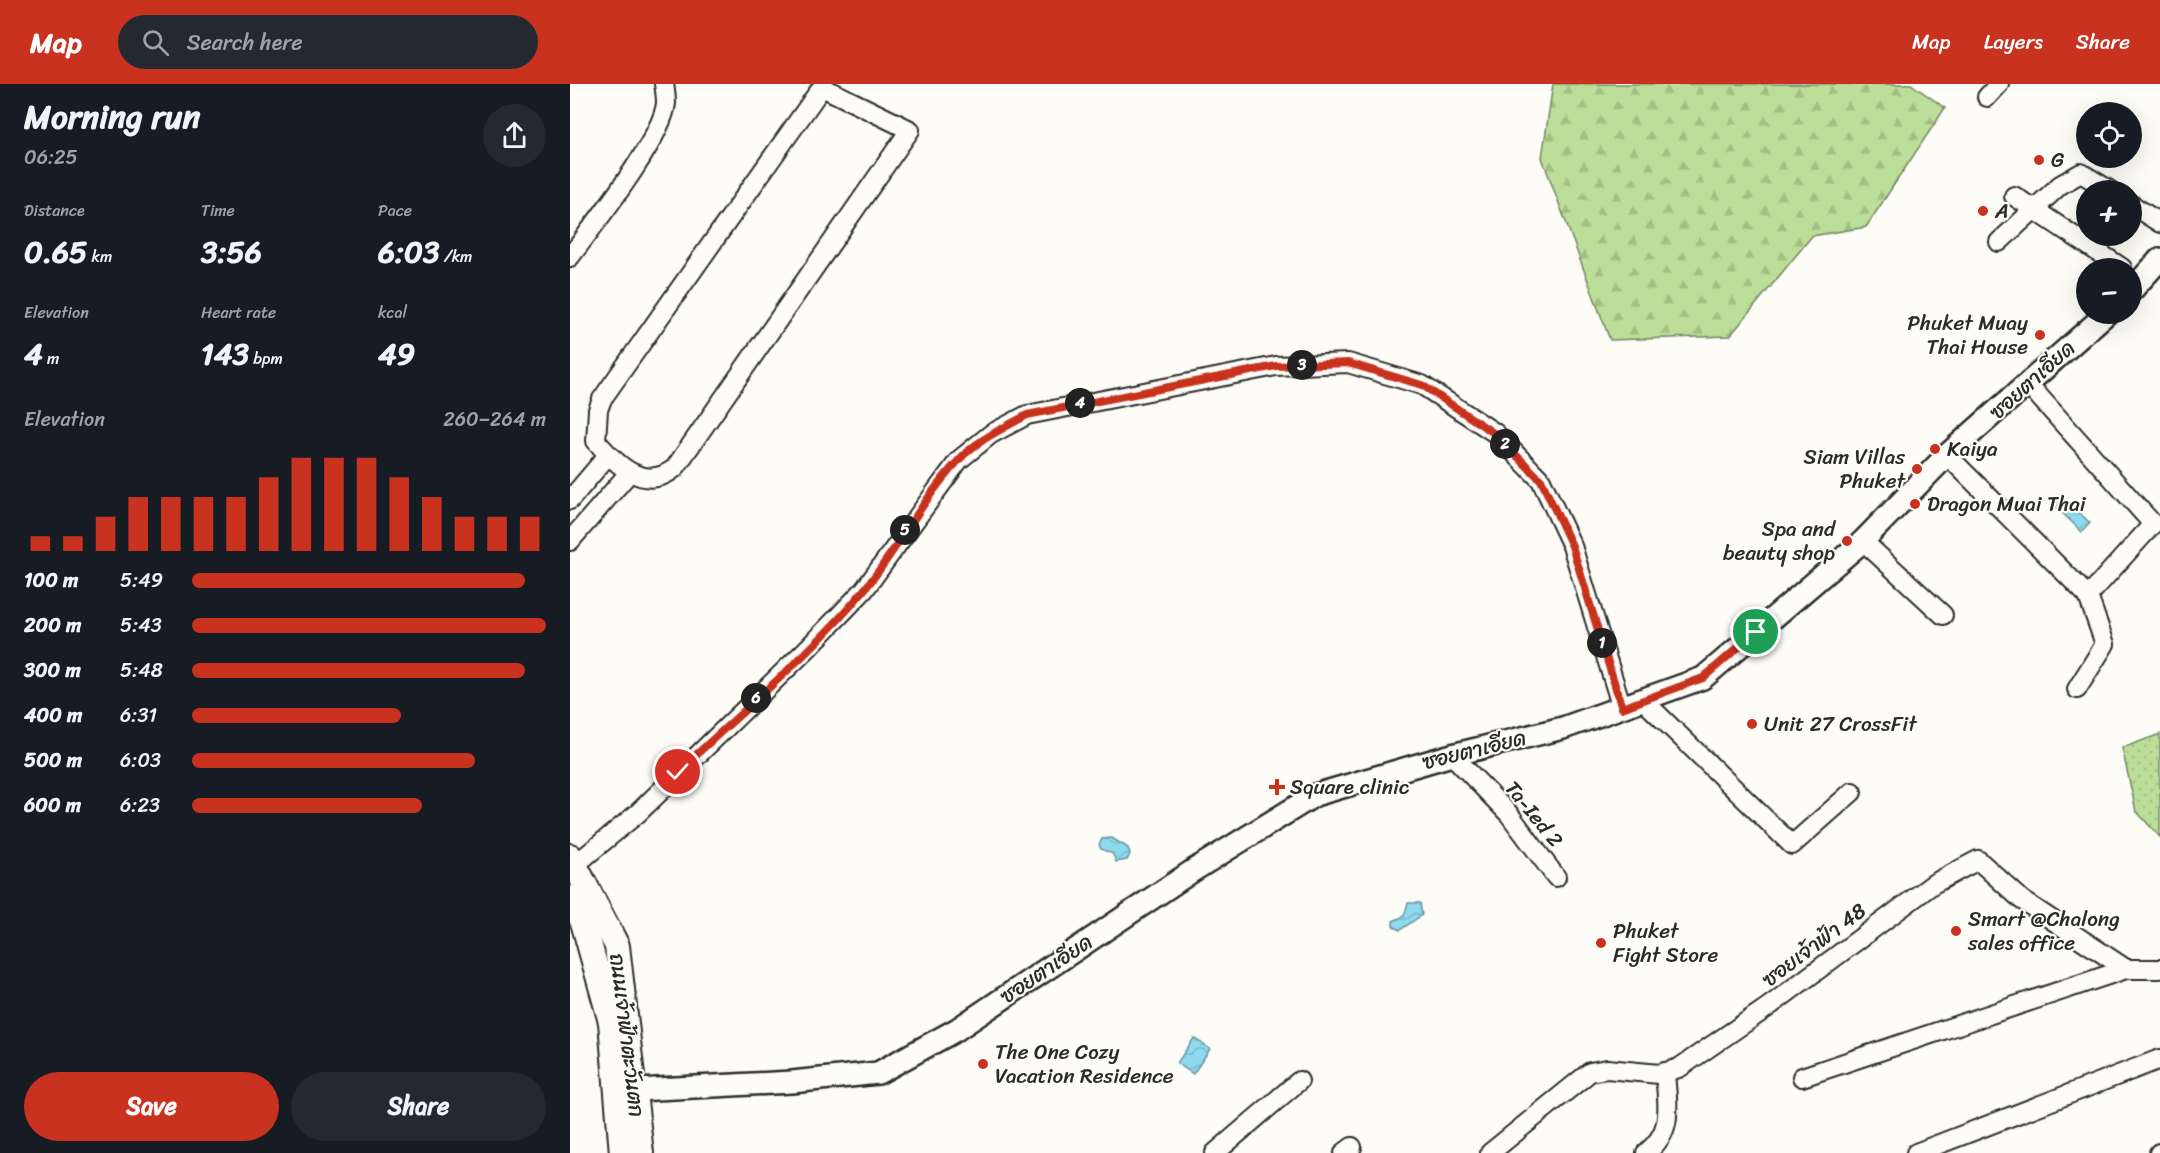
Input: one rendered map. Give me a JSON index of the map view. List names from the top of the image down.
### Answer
{
  "streets": {
    "main road": ["ถนนเจ้าฟ้าตะวันตก"],
    "street": ["ซอยตาเอียด", "Ta-Ied 2", "ซอยเจ้าฟ้า 48"]
  },
  "crossings": [
    ["ซอยตาเอียด", "Ta-Ied 2"],
    ["ซอยตาเอียด", "ถนนเจ้าฟ้าตะวันตก"]
  ],
  "places": {
    "other": [
      "G",
      "A",
      "Phuket Muay Thai House",
      "Kaiya",
      "Siam Villas Phuket",
      "Dragon Muai Thai",
      "Spa and beauty shop",
      "Unit 27 CrossFit",
      "Smart @Chalong sales office",
      "Phuket Fight Store",
      "The One Cozy Vacation Residence"
    ],
    "health": ["Square clinic"]
  },
  "page": {
    "header": "Map",
    "search": "Search here",
    "nav": ["Map", "Layers", "Share"],
    "heading": ["Morning run", "06:25"],
    "map_buttons": ["+", "−"],
    "stats": [
      ["Distance", "0.65 km"],
      ["Time", "3:56"],
      ["Pace", "6:03 /km"],
      ["Elevation", "4 m"],
      ["Heart rate", "143 bpm"],
      ["kcal", "49"]
    ],
    "pins": [
      "3",
      "4",
      "2",
      "5",
      "1",
      "6"
    ],
    "chart": ["Elevation", "260–264 m"],
    "list": [
      {
        "name": "100 m",
        "note": "5:49"
      },
      {
        "name": "200 m",
        "note": "5:43"
      },
      {
        "name": "300 m",
        "note": "5:48"
      },
      {
        "name": "400 m",
        "note": "6:31"
      },
      {
        "name": "500 m",
        "note": "6:03"
      },
      {
        "name": "600 m",
        "note": "6:23"
      }
    ],
    "buttons": ["Save", "Share"]
  }
}
